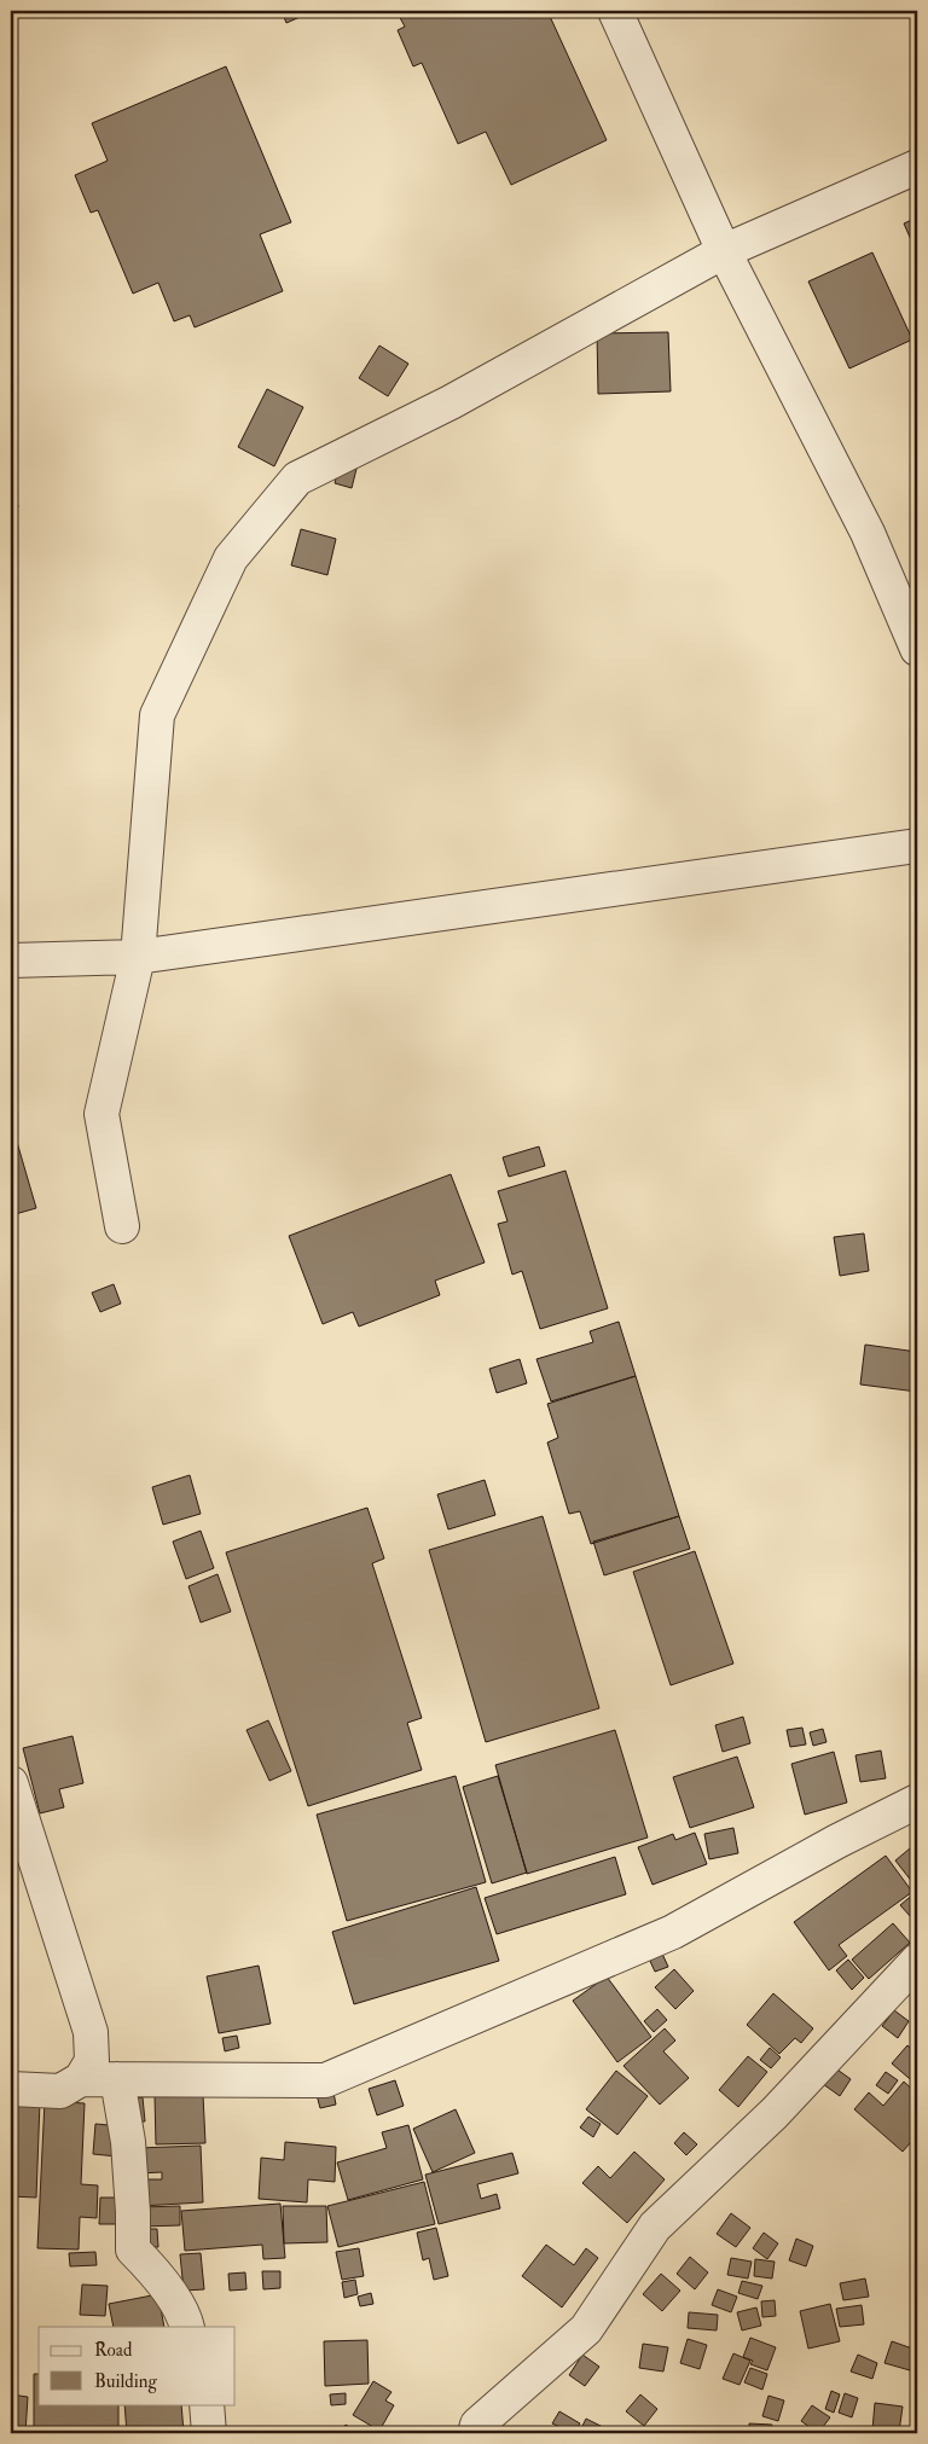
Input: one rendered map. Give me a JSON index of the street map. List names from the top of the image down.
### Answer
{
  "legend": ["Road", "Building"]
}
